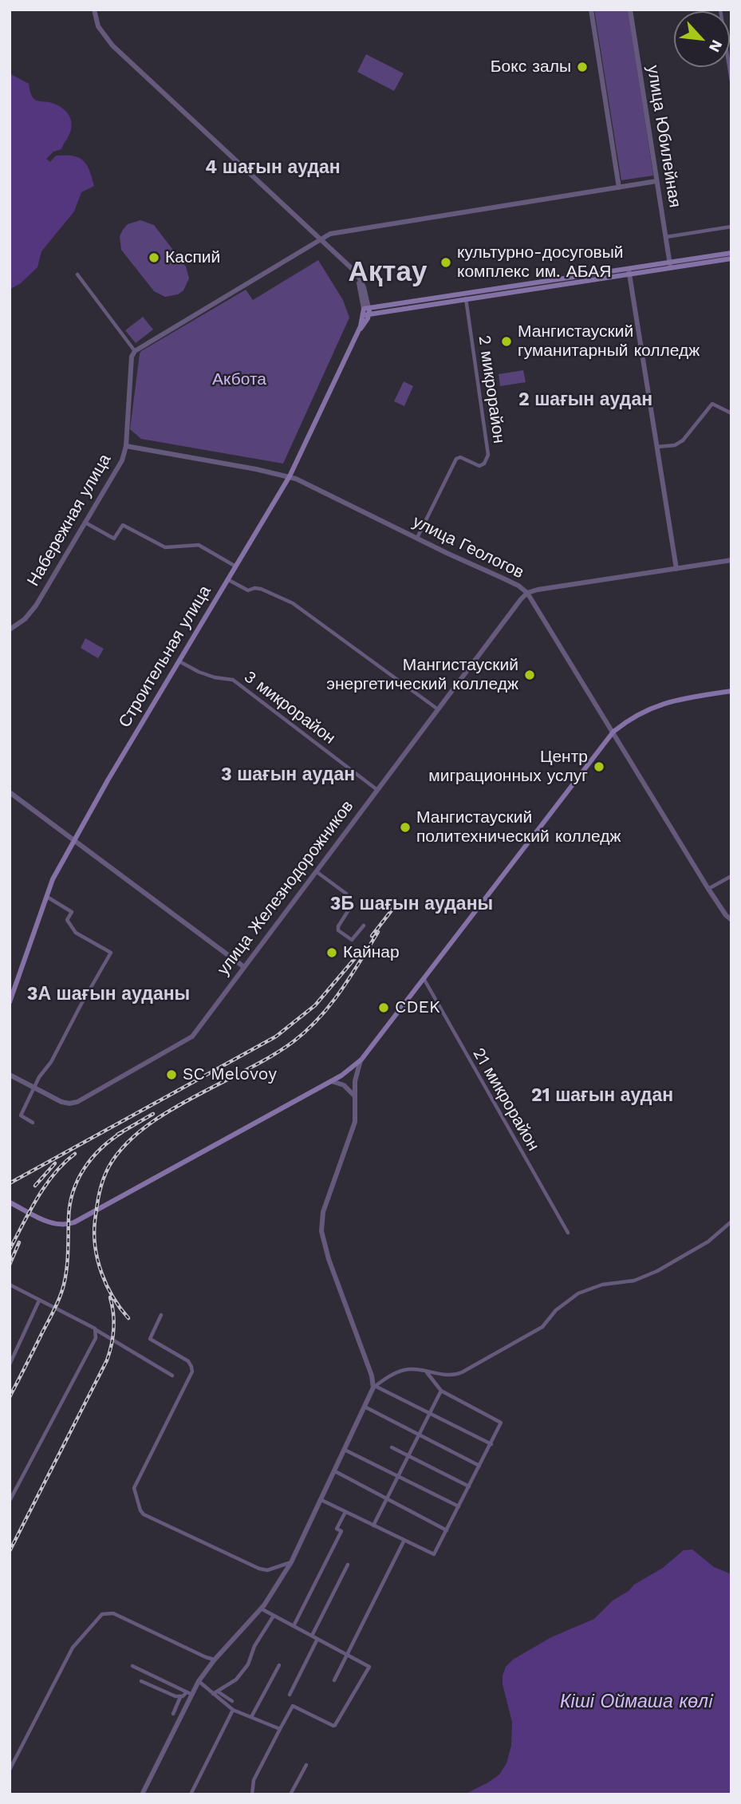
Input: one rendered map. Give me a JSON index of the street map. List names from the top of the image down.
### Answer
{
  "streets": {
    "main road": ["Строительная улица"],
    "street": [
      "улица Юбилейная",
      "2 микрорайон",
      "Набережная улица",
      "улица Геологов",
      "3 микрорайон",
      "улица Железнодорожников",
      "21 микрорайон"
    ]
  },
  "crossings": [
    ["2 микрорайон", "улица Геологов"],
    ["Набережная улица", "улица Геологов"],
    ["улица Геологов", "Строительная улица"],
    ["улица Геологов", "улица Железнодорожников"],
    ["Строительная улица", "3 микрорайон"],
    ["3 микрорайон", "улица Железнодорожников"]
  ],
  "districts": [
    "4 шағын аудан",
    "Ақтау",
    "2 шағын аудан",
    "3 шағын аудан",
    "3Б шағын ауданы",
    "3А шағын ауданы",
    "21 шағын аудан"
  ],
  "water": ["Кіші Оймаша көлi"],
  "parks": ["Акбота"],
  "places": [
    "Бокс залы",
    "Каспий",
    "культурно-досуговый комплекс им. АБАЯ",
    "Мангистауский гуманитарный колледж",
    "Мангистауский энергетический колледж",
    "Центр миграционных услуг",
    "Мангистауский политехнический колледж",
    "Кайнар",
    "CDEK",
    "SC Melovoy"
  ],
  "north": "bottom right"
}
